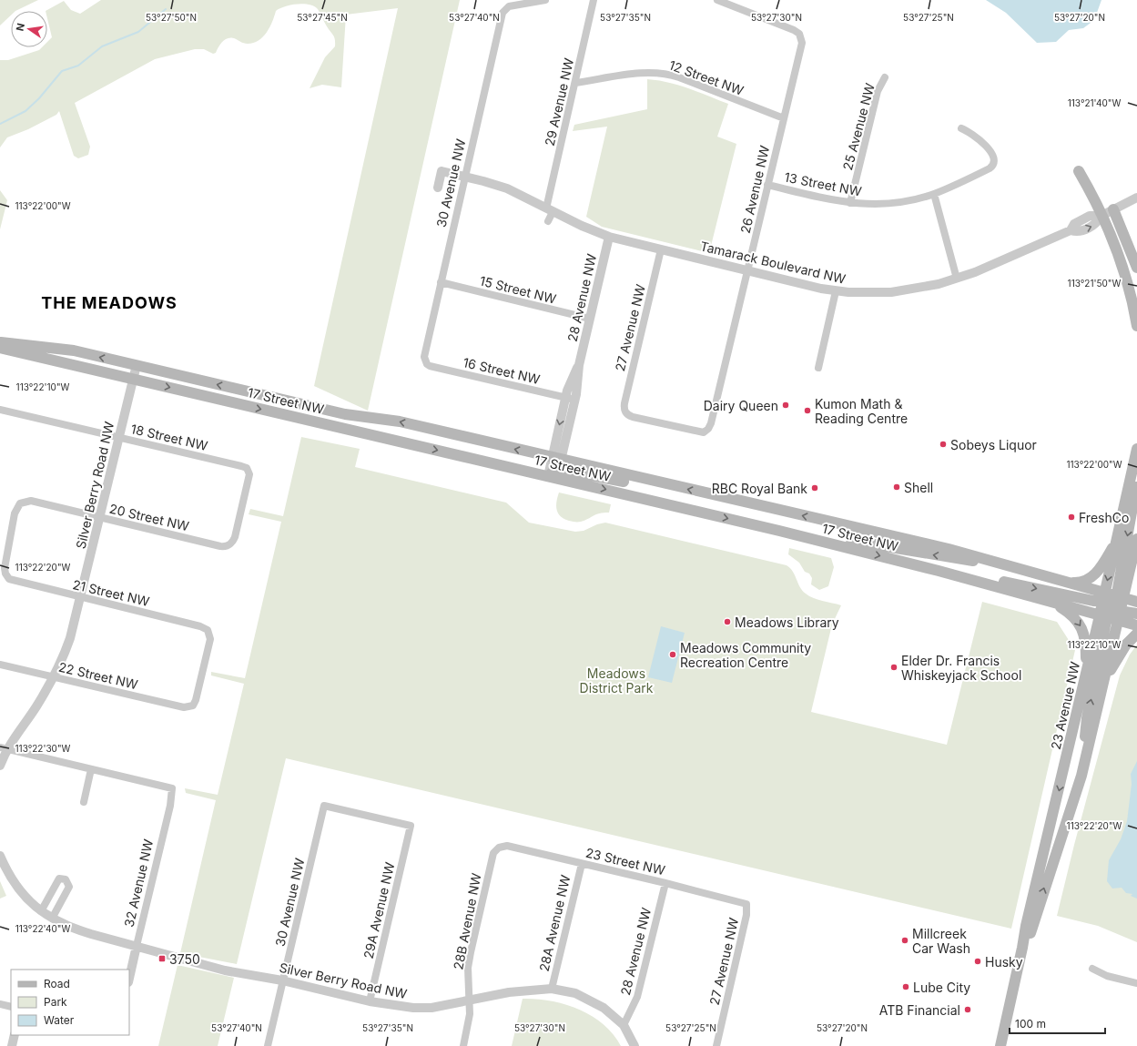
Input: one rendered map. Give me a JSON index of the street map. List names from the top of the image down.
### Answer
{
  "streets": {
    "main road": ["17 Street NW", "23 Avenue NW"],
    "street": [
      "12 Street NW",
      "29 Avenue NW",
      "25 Avenue NW",
      "30 Avenue NW",
      "13 Street NW",
      "26 Avenue NW",
      "Tamarack Boulevard NW",
      "15 Street NW",
      "28 Avenue NW",
      "27 Avenue NW",
      "16 Street NW",
      "18 Street NW",
      "Silver Berry Road NW",
      "20 Street NW",
      "21 Street NW",
      "22 Street NW",
      "23 Street NW",
      "32 Avenue NW",
      "29A Avenue NW",
      "28B Avenue NW",
      "28A Avenue NW"
    ]
  },
  "crossings": [
    ["12 Street NW", "29 Avenue NW"],
    ["12 Street NW", "26 Avenue NW"],
    ["29 Avenue NW", "Tamarack Boulevard NW"],
    ["25 Avenue NW", "13 Street NW"],
    ["30 Avenue NW", "Tamarack Boulevard NW"],
    ["30 Avenue NW", "15 Street NW"],
    ["30 Avenue NW", "16 Street NW"],
    ["30 Avenue NW", "Silver Berry Road NW"],
    ["30 Avenue NW", "29A Avenue NW"],
    ["13 Street NW", "26 Avenue NW"],
    ["26 Avenue NW", "Tamarack Boulevard NW"],
    ["26 Avenue NW", "27 Avenue NW"],
    ["Tamarack Boulevard NW", "28 Avenue NW"],
    ["Tamarack Boulevard NW", "27 Avenue NW"],
    ["15 Street NW", "28 Avenue NW"],
    ["28 Avenue NW", "16 Street NW"],
    ["28 Avenue NW", "17 Street NW"],
    ["28 Avenue NW", "Silver Berry Road NW"],
    ["28 Avenue NW", "23 Street NW"],
    ["27 Avenue NW", "23 Street NW"],
    ["17 Street NW", "Silver Berry Road NW"],
    ["17 Street NW", "23 Avenue NW"],
    ["18 Street NW", "Silver Berry Road NW"],
    ["18 Street NW", "20 Street NW"],
    ["Silver Berry Road NW", "20 Street NW"],
    ["Silver Berry Road NW", "21 Street NW"],
    ["Silver Berry Road NW", "22 Street NW"],
    ["Silver Berry Road NW", "32 Avenue NW"],
    ["Silver Berry Road NW", "29A Avenue NW"],
    ["Silver Berry Road NW", "28B Avenue NW"],
    ["Silver Berry Road NW", "28A Avenue NW"],
    ["20 Street NW", "21 Street NW"],
    ["21 Street NW", "22 Street NW"],
    ["23 Street NW", "28B Avenue NW"],
    ["23 Street NW", "28A Avenue NW"]
  ],
  "districts": ["THE MEADOWS"],
  "parks": ["Meadows District Park"],
  "places": {
    "other": [
      "Dairy Queen",
      "Kumon Math & Reading Centre",
      "Sobeys Liquor",
      "Shell",
      "RBC Royal Bank",
      "FreshCo",
      "Meadows Library",
      "Meadows Community Recreation Centre",
      "Elder Dr. Francis Whiskeyjack School",
      "Millcreek Car Wash",
      "Husky",
      "Lube City",
      "ATB Financial"
    ],
    "transit": ["3750"]
  },
  "legend": ["Road", "Park", "Water"],
  "scale_bar": "100 m",
  "north": "left",
  "coordinates": [
    "53°27'50\"N",
    "53°27'45\"N",
    "53°27'40\"N",
    "53°27'35\"N",
    "53°27'30\"N",
    "53°27'25\"N",
    "53°27'20\"N",
    "113°21'40\"W",
    "113°22'00\"W",
    "113°21'50\"W",
    "113°22'10\"W",
    "113°22'20\"W",
    "113°22'30\"W",
    "113°22'40\"W"
  ]
}
